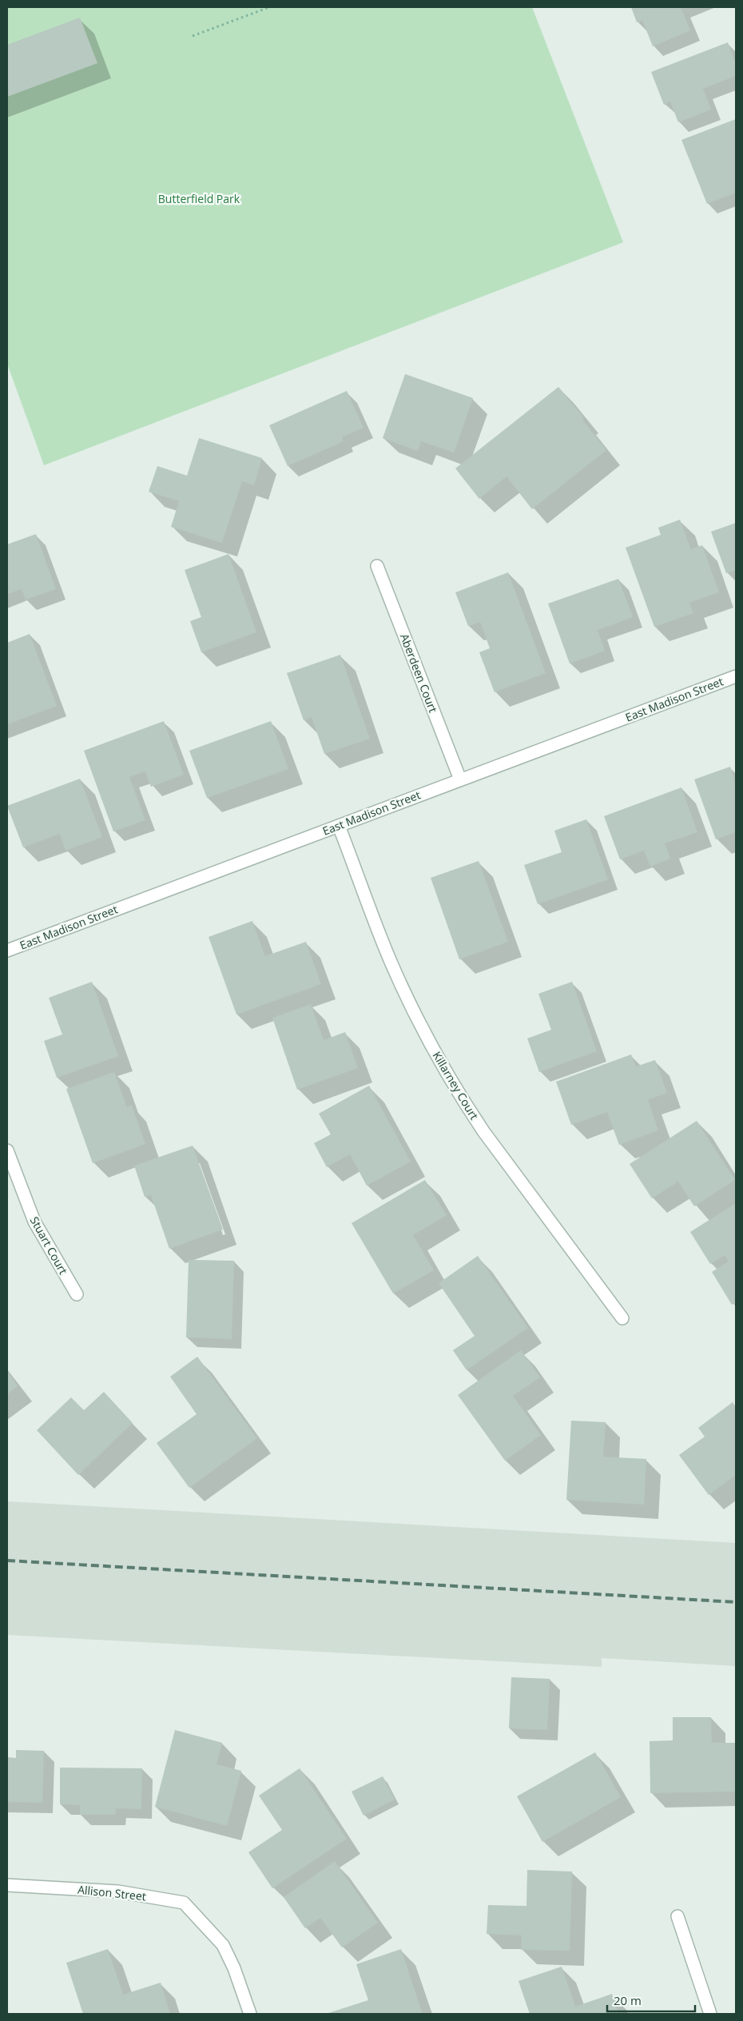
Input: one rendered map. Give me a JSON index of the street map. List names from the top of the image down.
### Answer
{
  "streets": {
    "street": [
      "Aberdeen Court",
      "East Madison Street",
      "Killarney Court",
      "Stuart Court",
      "Allison Street"
    ]
  },
  "crossings": [
    ["Aberdeen Court", "East Madison Street"],
    ["East Madison Street", "Killarney Court"]
  ],
  "parks": ["Butterfield Park"],
  "scale_bar": "20 m"
}
